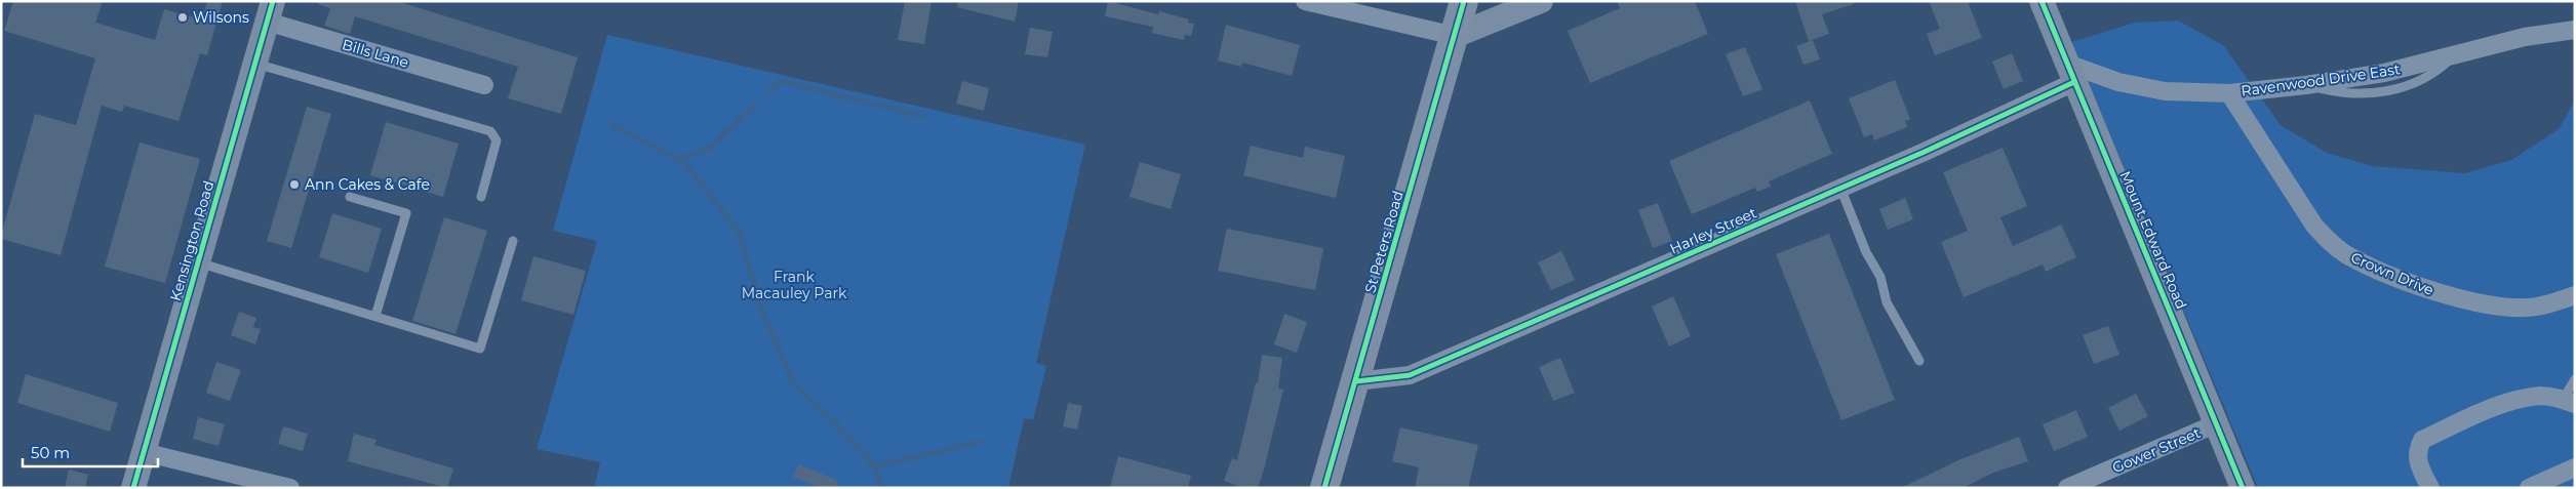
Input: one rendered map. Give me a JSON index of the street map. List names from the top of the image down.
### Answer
{
  "streets": {
    "main road": ["St Peters Road"],
    "street": [
      "Bills Lane",
      "Ravenwood Drive East",
      "Harley Street",
      "Mount Edward Road",
      "Kensington Road",
      "Crown Drive",
      "Gower Street"
    ]
  },
  "crossings": [
    ["Bills Lane", "Kensington Road"],
    ["Ravenwood Drive East", "Harley Street"],
    ["Ravenwood Drive East", "Mount Edward Road"],
    ["Ravenwood Drive East", "Crown Drive"],
    ["Harley Street", "Mount Edward Road"],
    ["Harley Street", "St Peters Road"],
    ["Mount Edward Road", "Gower Street"]
  ],
  "parks": ["Frank Macauley Park"],
  "places": ["Wilsons", "Ann Cakes & Cafe"],
  "scale_bar": "50 m"
}
